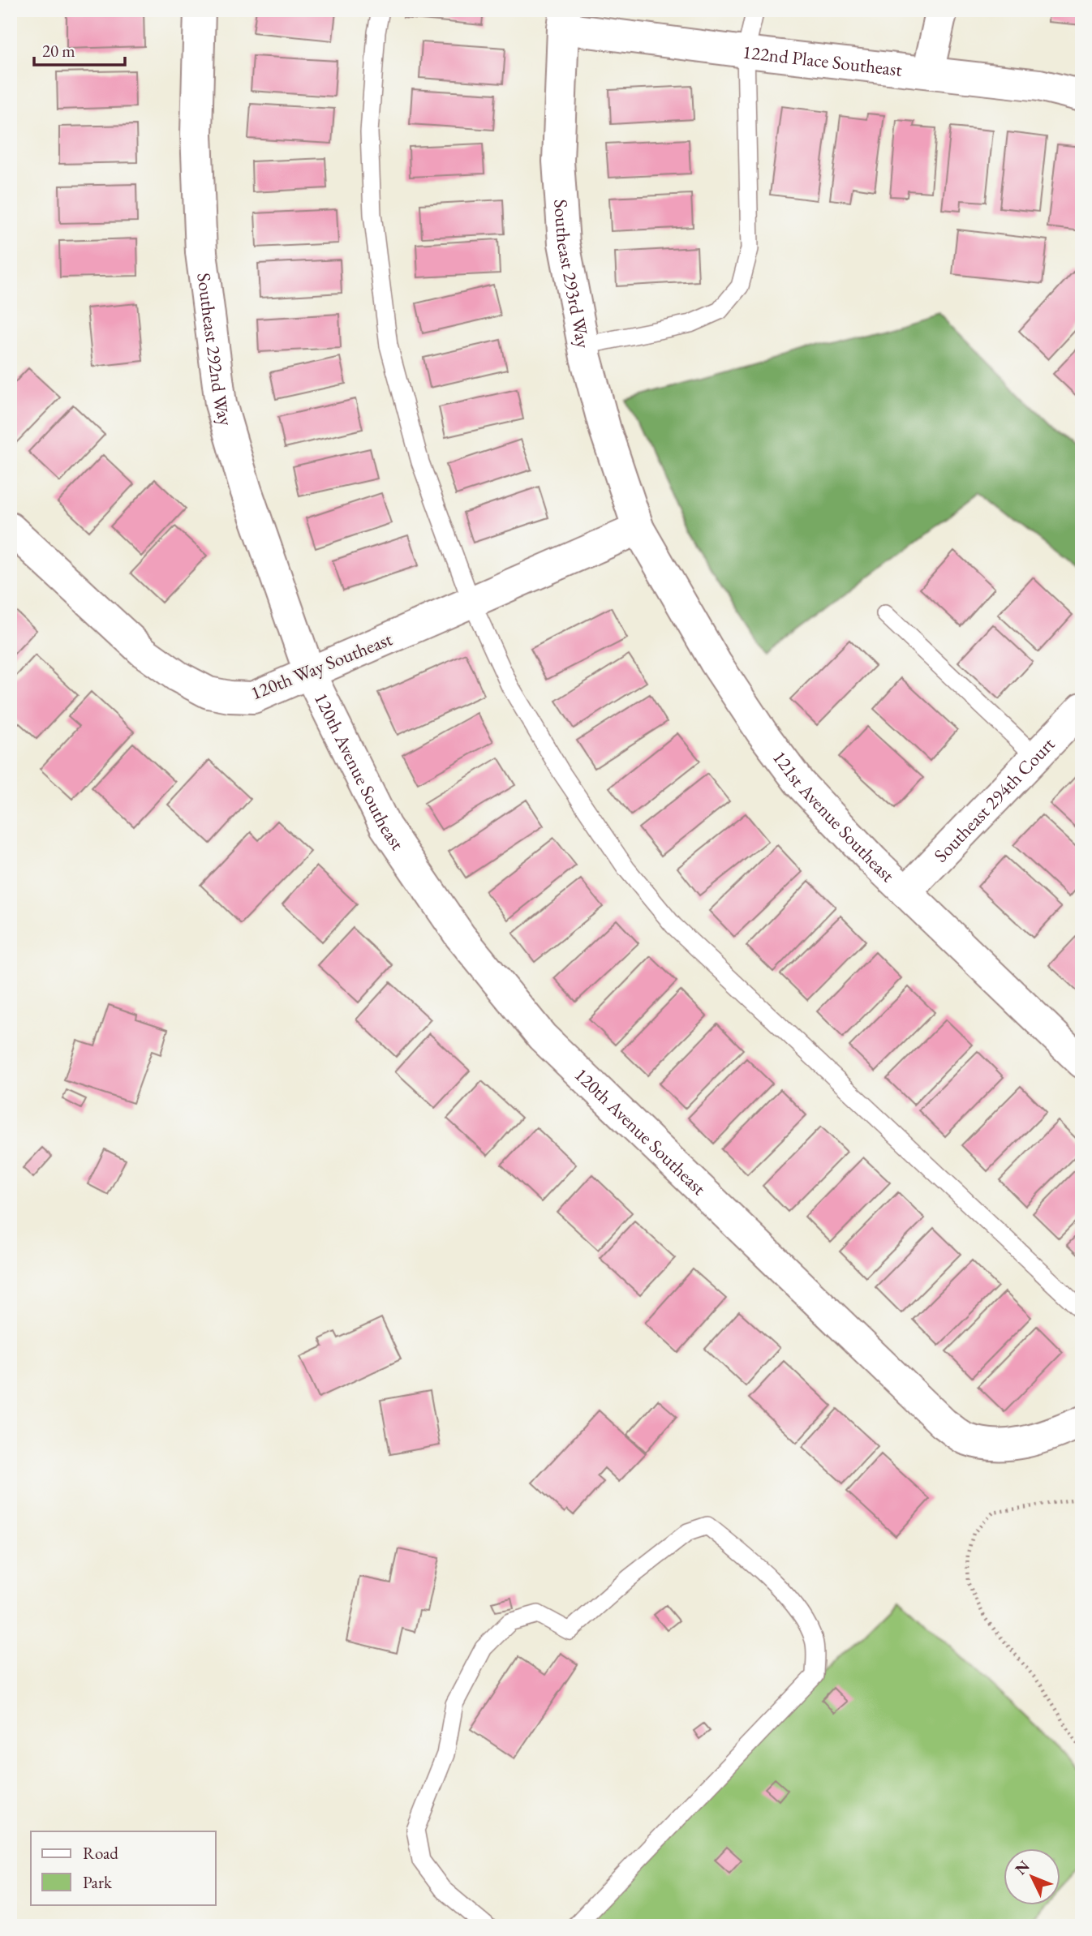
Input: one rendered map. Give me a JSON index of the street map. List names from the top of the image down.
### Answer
{
  "streets": {
    "street": [
      "122nd Place Southeast",
      "Southeast 293rd Way",
      "Southeast 292nd Way",
      "120th Way Southeast",
      "120th Avenue Southeast",
      "Southeast 294th Court",
      "121st Avenue Southeast"
    ]
  },
  "crossings": [
    ["122nd Place Southeast", "Southeast 293rd Way"],
    ["Southeast 293rd Way", "120th Way Southeast"],
    ["Southeast 293rd Way", "121st Avenue Southeast"],
    ["Southeast 292nd Way", "120th Way Southeast"],
    ["Southeast 292nd Way", "120th Avenue Southeast"],
    ["120th Way Southeast", "120th Avenue Southeast"],
    ["120th Way Southeast", "121st Avenue Southeast"],
    ["Southeast 294th Court", "121st Avenue Southeast"]
  ],
  "legend": ["Road", "Park"],
  "scale_bar": "20 m",
  "north": "top left"
}
